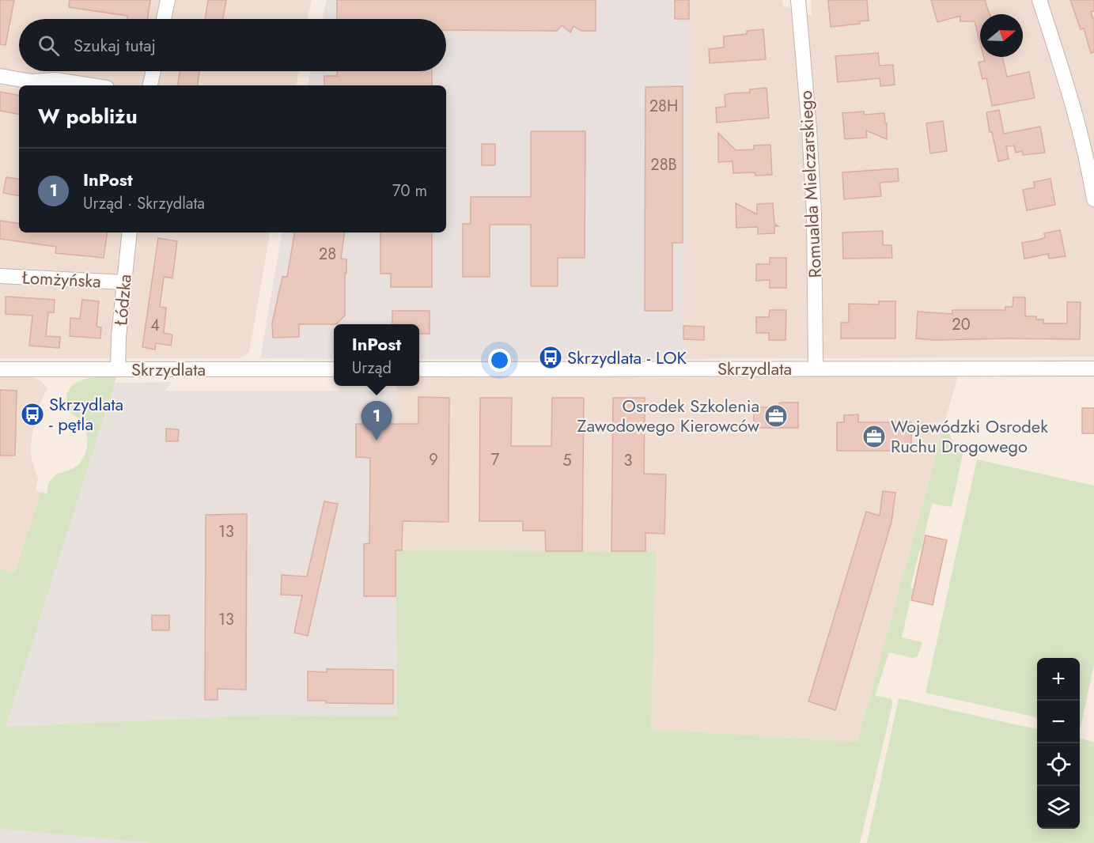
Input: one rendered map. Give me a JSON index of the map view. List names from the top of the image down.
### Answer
{
  "streets": {
    "street": [
      "Romualda Mielczarskiego",
      "Łomżyńska",
      "Łódzka",
      "Skrzydlata"
    ]
  },
  "crossings": [
    ["Romualda Mielczarskiego", "Skrzydlata"],
    ["Łomżyńska", "Łódzka"],
    ["Łódzka", "Skrzydlata"]
  ],
  "places": {
    "bus stop": ["Skrzydlata - LOK", "Skrzydlata - pętla"],
    "office": ["Osrodek Szkolenia Zawodowego Kierowców", "Wojewódzki Osrodek Ruchu Drogowego"]
  },
  "house_numbers": [
    "28H",
    "28B",
    "28",
    "20",
    "4",
    "9",
    "7",
    "5",
    "3",
    "13",
    "13"
  ],
  "north": "right",
  "page": {
    "search": "Szukaj tutaj",
    "heading": "W pobliżu",
    "list": [
      {
        "mark": "1",
        "name": "InPost",
        "note": "Urząd · Skrzydlata",
        "value": "70 m"
      }
    ],
    "popup": ["InPost", "Urząd"],
    "pins": "1",
    "map_buttons": ["+", "−"]
  }
}
